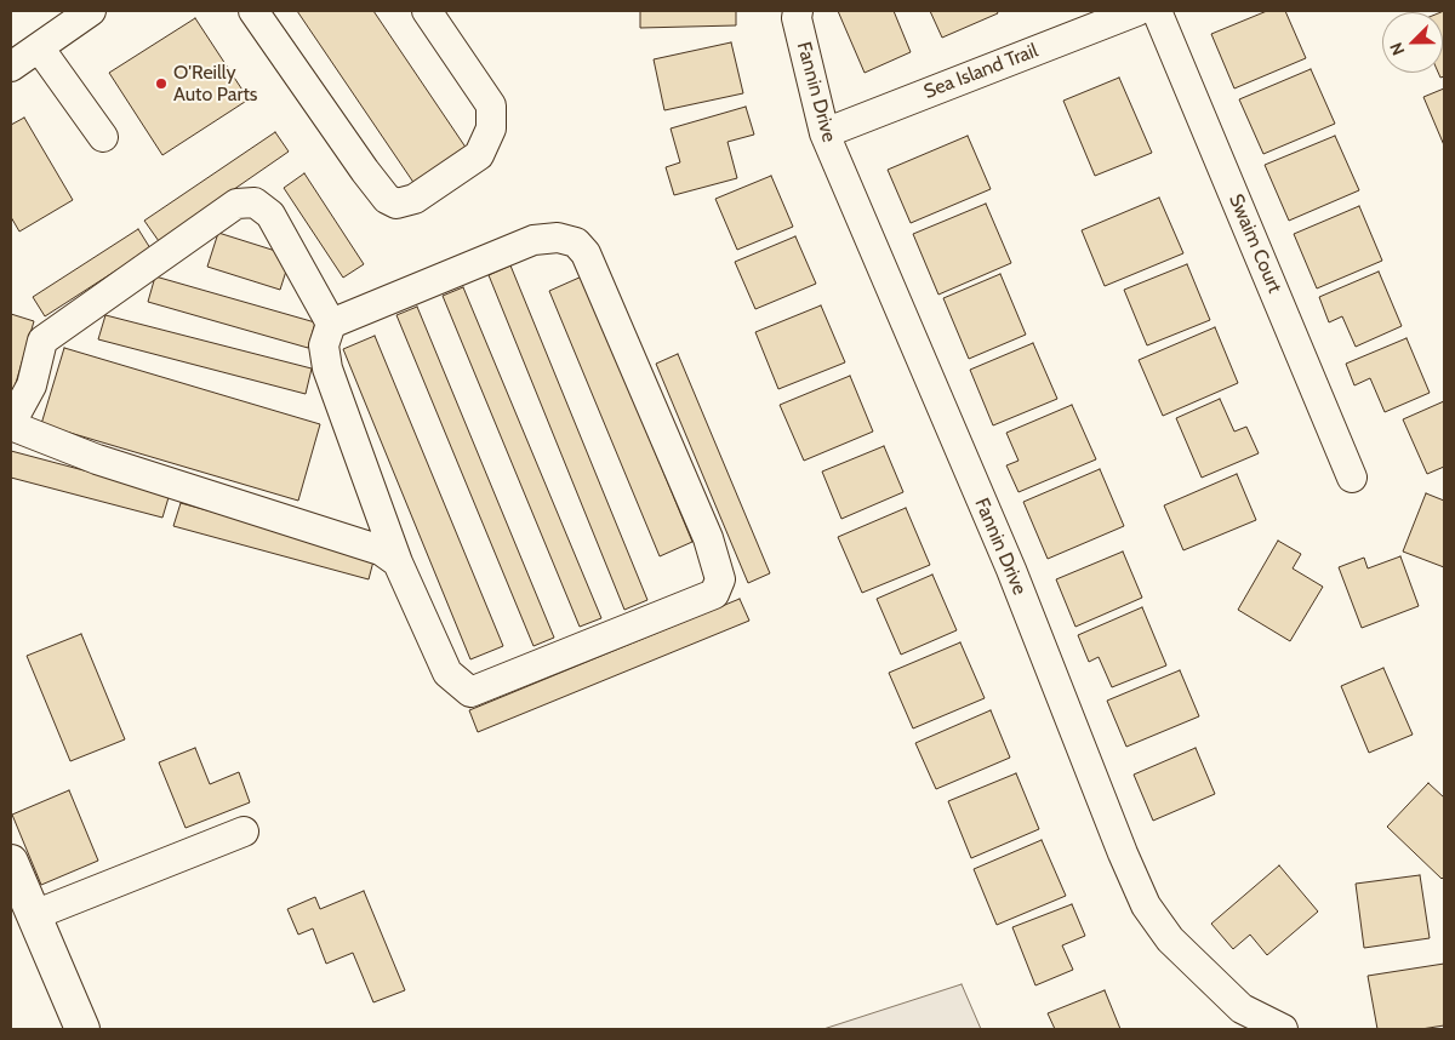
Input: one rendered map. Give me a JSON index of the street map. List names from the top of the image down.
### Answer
{
  "streets": {
    "street": ["Sea Island Trail", "Fannin Drive", "Swaim Court"]
  },
  "crossings": [
    ["Sea Island Trail", "Fannin Drive"]
  ],
  "places": ["O'Reilly Auto Parts"],
  "north": "bottom left"
}
